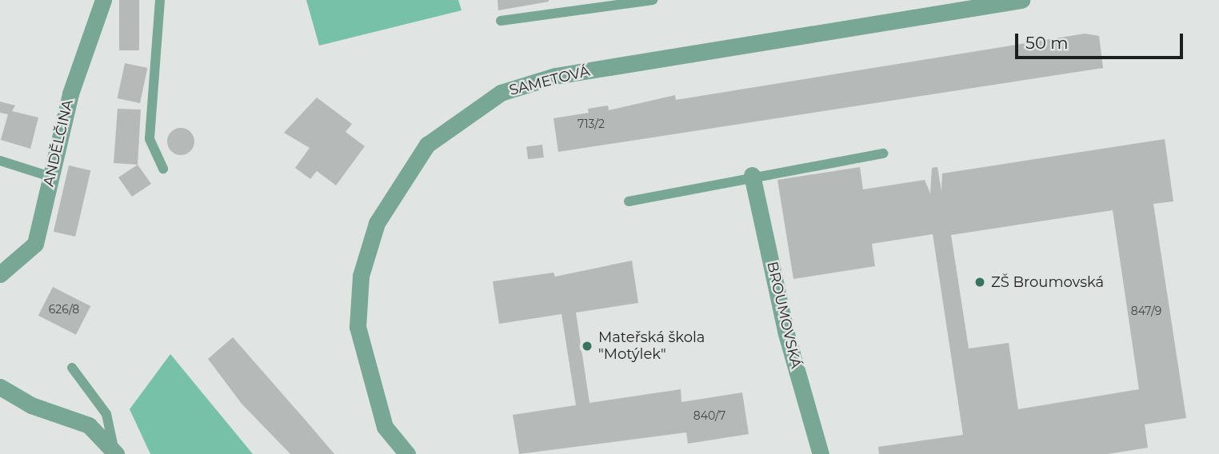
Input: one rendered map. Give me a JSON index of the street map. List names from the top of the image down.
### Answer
{
  "streets": {
    "street": ["SAMETOVÁ", "ANDĚLČINA", "BROUMOVSKÁ"]
  },
  "places": ["ZŠ Broumovská", "Mateřská škola \"Motýlek\""],
  "house_numbers": [
    "713/2",
    "626/8",
    "847/9",
    "840/7"
  ],
  "scale_bar": "50 m"
}
